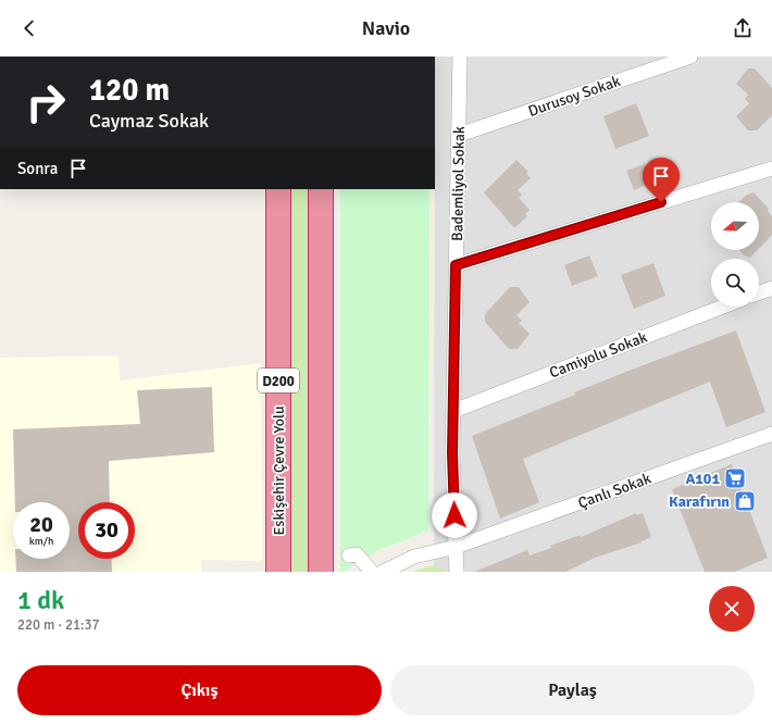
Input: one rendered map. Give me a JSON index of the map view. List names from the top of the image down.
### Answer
{
  "streets": {
    "highway": ["D200", "Eskişehir Çevre Yolu"],
    "street": [
      "Durusoy Sokak",
      "Bademliyol Sokak",
      "Camiyolu Sokak",
      "Çanlı Sokak"
    ]
  },
  "crossings": [
    ["Durusoy Sokak", "Bademliyol Sokak"],
    ["Bademliyol Sokak", "Camiyolu Sokak"],
    ["Bademliyol Sokak", "Çanlı Sokak"]
  ],
  "places": {
    "supermarket": ["A101"],
    "shop": ["Karafırın"]
  },
  "north": "left",
  "page": {
    "header": "Navio",
    "turn": ["120 m", "Caymaz Sokak"],
    "then": "Sonra",
    "speed": "20 km/h",
    "limit": "30",
    "heading": ["1 dk", "220 m · 21:37"],
    "buttons": ["Çıkış", "Paylaş"]
  }
}
